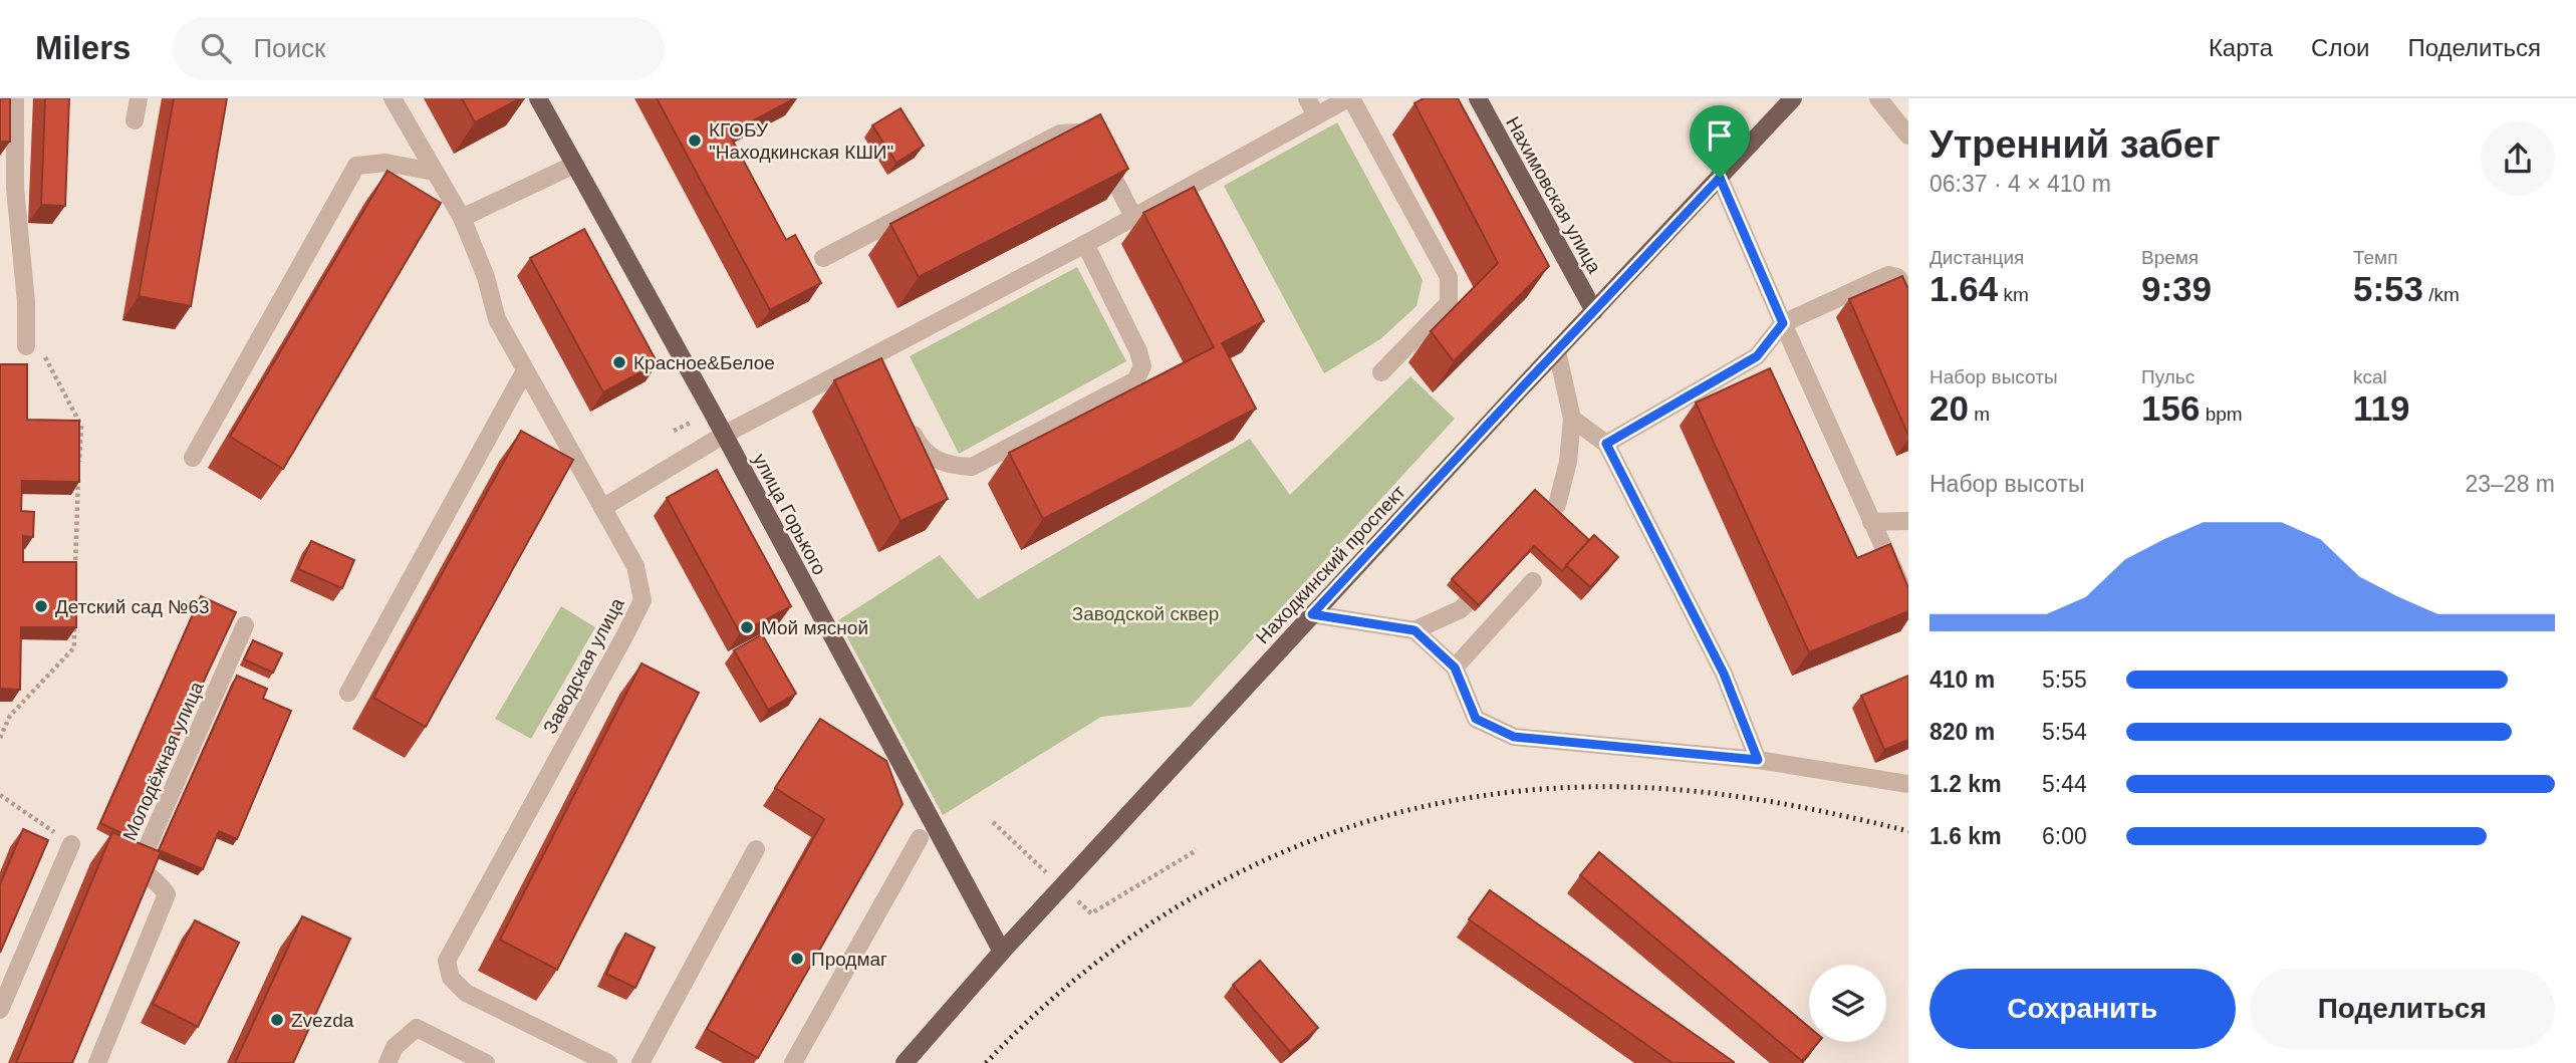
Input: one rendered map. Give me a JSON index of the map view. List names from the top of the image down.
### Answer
{
  "streets": {
    "main road": ["Нахимовская улица", "улица Горького", "Находкинский проспект"],
    "street": ["Заводская улица", "Молодёжная улица"]
  },
  "crossings": [
    ["Нахимовская улица", "Находкинский проспект"],
    ["улица Горького", "Находкинский проспект"]
  ],
  "parks": ["Заводской сквер"],
  "places": [
    "КГОБУ \"Находкинская КШИ\"",
    "Красное&Белое",
    "Детский сад №63",
    "Мой мясной",
    "Продмаг",
    "Zvezda"
  ],
  "page": {
    "header": "Milers",
    "search": "Поиск",
    "nav": ["Карта", "Слои", "Поделиться"],
    "heading": ["Утренний забег", "06:37 · 4 × 410 m"],
    "stats": [
      ["Дистанция", "1.64 km"],
      ["Время", "9:39"],
      ["Темп", "5:53 /km"],
      ["Набор высоты", "20 m"],
      ["Пульс", "156 bpm"],
      ["kcal", "119"]
    ],
    "chart": ["Набор высоты", "23–28 m"],
    "list": [
      {
        "name": "410 m",
        "note": "5:55"
      },
      {
        "name": "820 m",
        "note": "5:54"
      },
      {
        "name": "1.2 km",
        "note": "5:44"
      },
      {
        "name": "1.6 km",
        "note": "6:00"
      }
    ],
    "buttons": ["Сохранить", "Поделиться"]
  }
}
